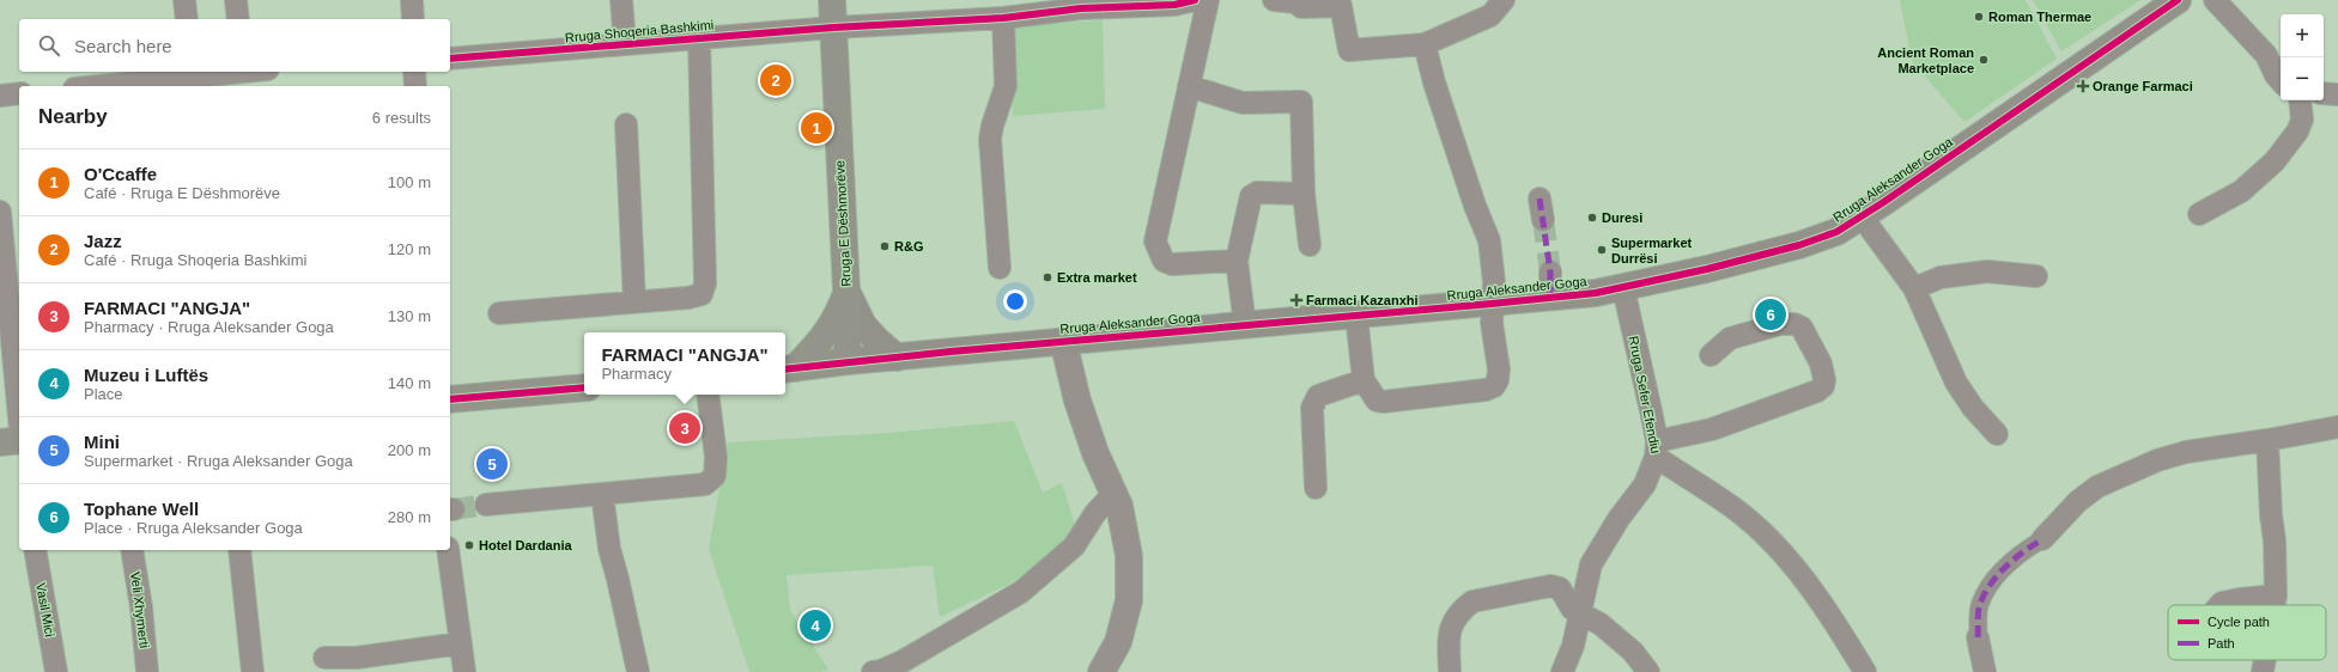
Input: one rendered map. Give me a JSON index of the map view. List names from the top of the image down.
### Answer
{
  "streets": {
    "main road": ["Rruga Aleksander Goga", "Rruga E Dëshmorëve"],
    "street": [
      "Rruga Shoqeria Bashkimi",
      "Rruga Sefer Efendiu",
      "Vasil Mici",
      "Veli Xhymerti"
    ]
  },
  "crossings": [
    ["Rruga Shoqeria Bashkimi", "Rruga E Dëshmorëve"],
    ["Rruga Aleksander Goga", "Rruga E Dëshmorëve"],
    ["Rruga Aleksander Goga", "Rruga Sefer Efendiu"]
  ],
  "places": {
    "other": [
      "Roman Thermae",
      "Ancient Roman Marketplace",
      "Duresi",
      "R&G",
      "Supermarket Durrësi",
      "Extra market",
      "Hotel Dardania"
    ],
    "health": ["Orange Farmaci", "Farmaci Kazanxhi"]
  },
  "legend": ["Cycle path", "Path"],
  "page": {
    "map_buttons": ["+", "−"],
    "search": "Search here",
    "pins": [
      "2",
      "1",
      "6",
      "3",
      "5",
      "4"
    ],
    "heading": ["Nearby", "6 results"],
    "list": [
      {
        "mark": "1",
        "name": "O'Ccaffe",
        "note": "Café · Rruga E Dëshmorëve",
        "value": "100 m"
      },
      {
        "mark": "2",
        "name": "Jazz",
        "note": "Café · Rruga Shoqeria Bashkimi",
        "value": "120 m"
      },
      {
        "mark": "3",
        "name": "FARMACI \"ANGJA\"",
        "note": "Pharmacy · Rruga Aleksander Goga",
        "value": "130 m"
      },
      {
        "mark": "4",
        "name": "Muzeu i Luftës",
        "note": "Place",
        "value": "140 m"
      },
      {
        "mark": "5",
        "name": "Mini",
        "note": "Supermarket · Rruga Aleksander Goga",
        "value": "200 m"
      },
      {
        "mark": "6",
        "name": "Tophane Well",
        "note": "Place · Rruga Aleksander Goga",
        "value": "280 m"
      }
    ],
    "popup": ["FARMACI \"ANGJA\"", "Pharmacy"]
  }
}
